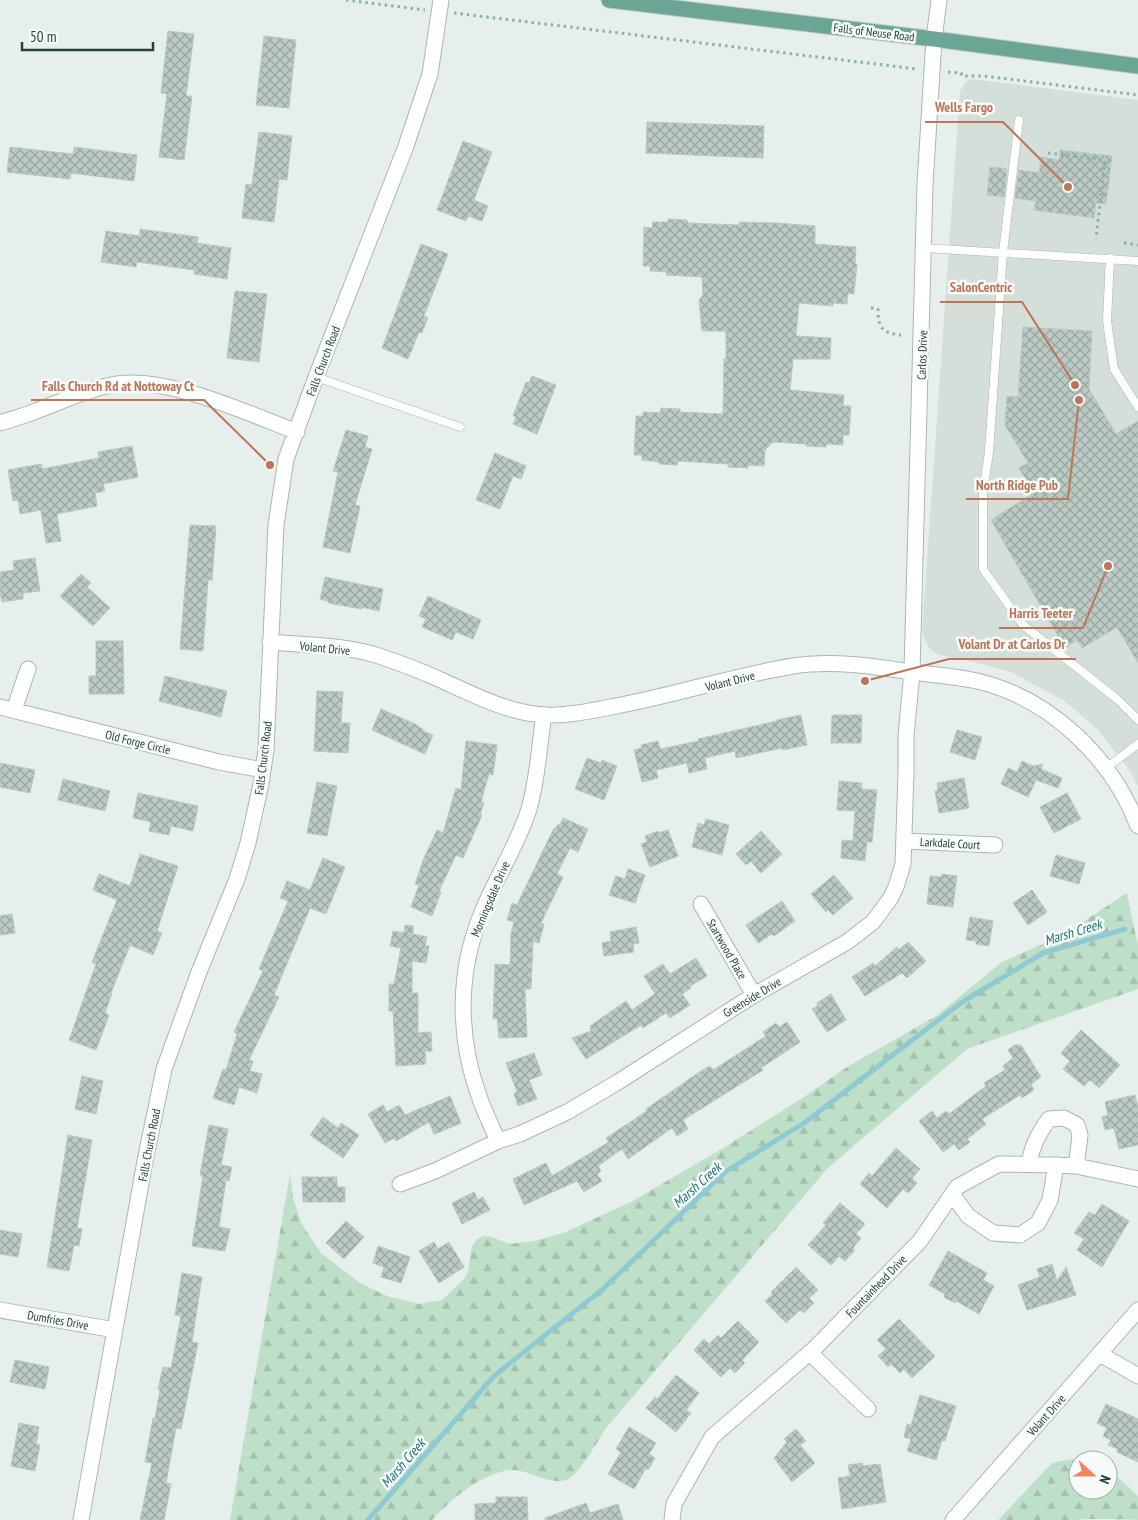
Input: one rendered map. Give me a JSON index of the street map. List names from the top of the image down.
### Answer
{
  "streets": {
    "main road": ["Falls of Neuse Road"],
    "street": [
      "Carlos Drive",
      "Falls Church Road",
      "Volant Drive",
      "Old Forge Circle",
      "Larkdale Court",
      "Morningsdale Drive",
      "Startwood Place",
      "Greenside Drive",
      "Fountainhead Drive",
      "Dumfries Drive"
    ]
  },
  "crossings": [
    ["Falls of Neuse Road", "Carlos Drive"],
    ["Carlos Drive", "Volant Drive"],
    ["Carlos Drive", "Greenside Drive"],
    ["Falls Church Road", "Volant Drive"],
    ["Falls Church Road", "Old Forge Circle"],
    ["Falls Church Road", "Dumfries Drive"],
    ["Volant Drive", "Morningsdale Drive"],
    ["Volant Drive", "Greenside Drive"],
    ["Larkdale Court", "Greenside Drive"],
    ["Morningsdale Drive", "Greenside Drive"],
    ["Startwood Place", "Greenside Drive"]
  ],
  "water": ["Marsh Creek"],
  "places": [
    "Wells Fargo",
    "SalonCentric",
    "North Ridge Pub",
    "Falls Church Rd at Nottoway Ct",
    "Harris Teeter",
    "Volant Dr at Carlos Dr"
  ],
  "scale_bar": "50 m",
  "north": "right"
}
